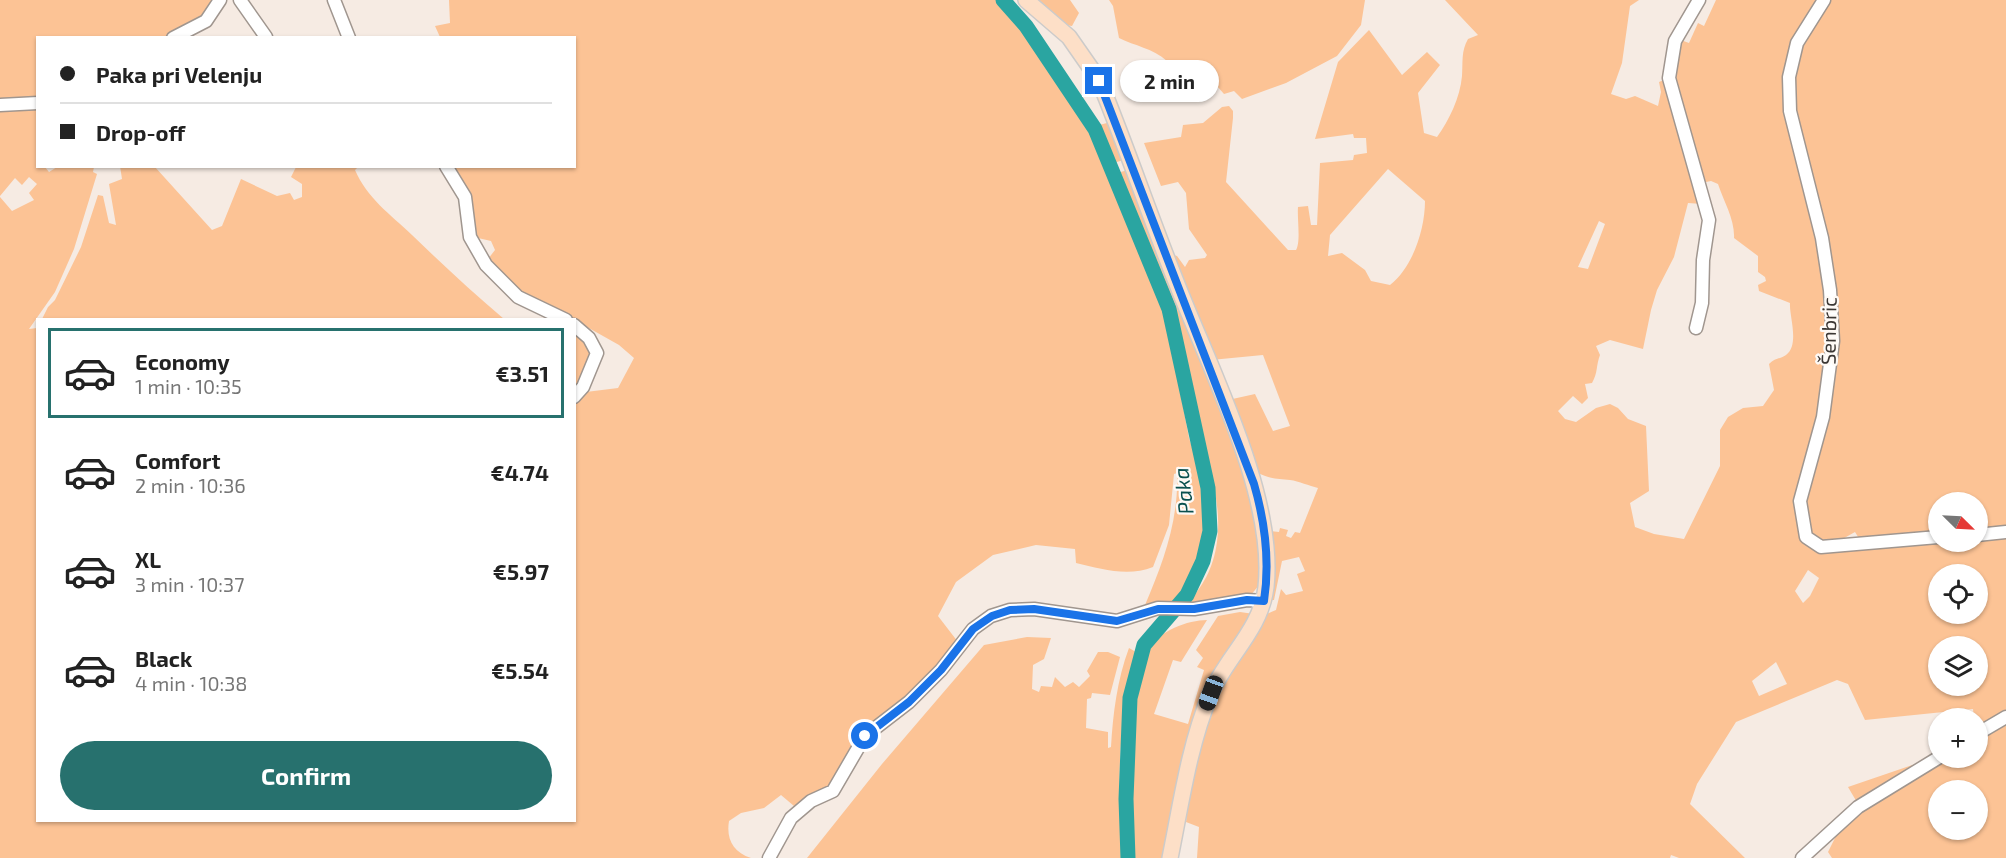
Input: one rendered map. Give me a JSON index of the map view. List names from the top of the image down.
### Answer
{
  "streets": {
    "street": ["Šenbric"]
  },
  "water": ["Paka"],
  "north": "bottom right",
  "page": {
    "banner": ["Paka pri Velenju", "Drop-off"],
    "bubble": "2 min",
    "list": [
      {
        "name": "Economy",
        "note": "1 min · 10:35",
        "value": "€3.51"
      },
      {
        "name": "Comfort",
        "note": "2 min · 10:36",
        "value": "€4.74"
      },
      {
        "name": "XL",
        "note": "3 min · 10:37",
        "value": "€5.97"
      },
      {
        "name": "Black",
        "note": "4 min · 10:38",
        "value": "€5.54"
      }
    ],
    "map_buttons": ["+", "−"],
    "buttons": "Confirm"
  }
}
